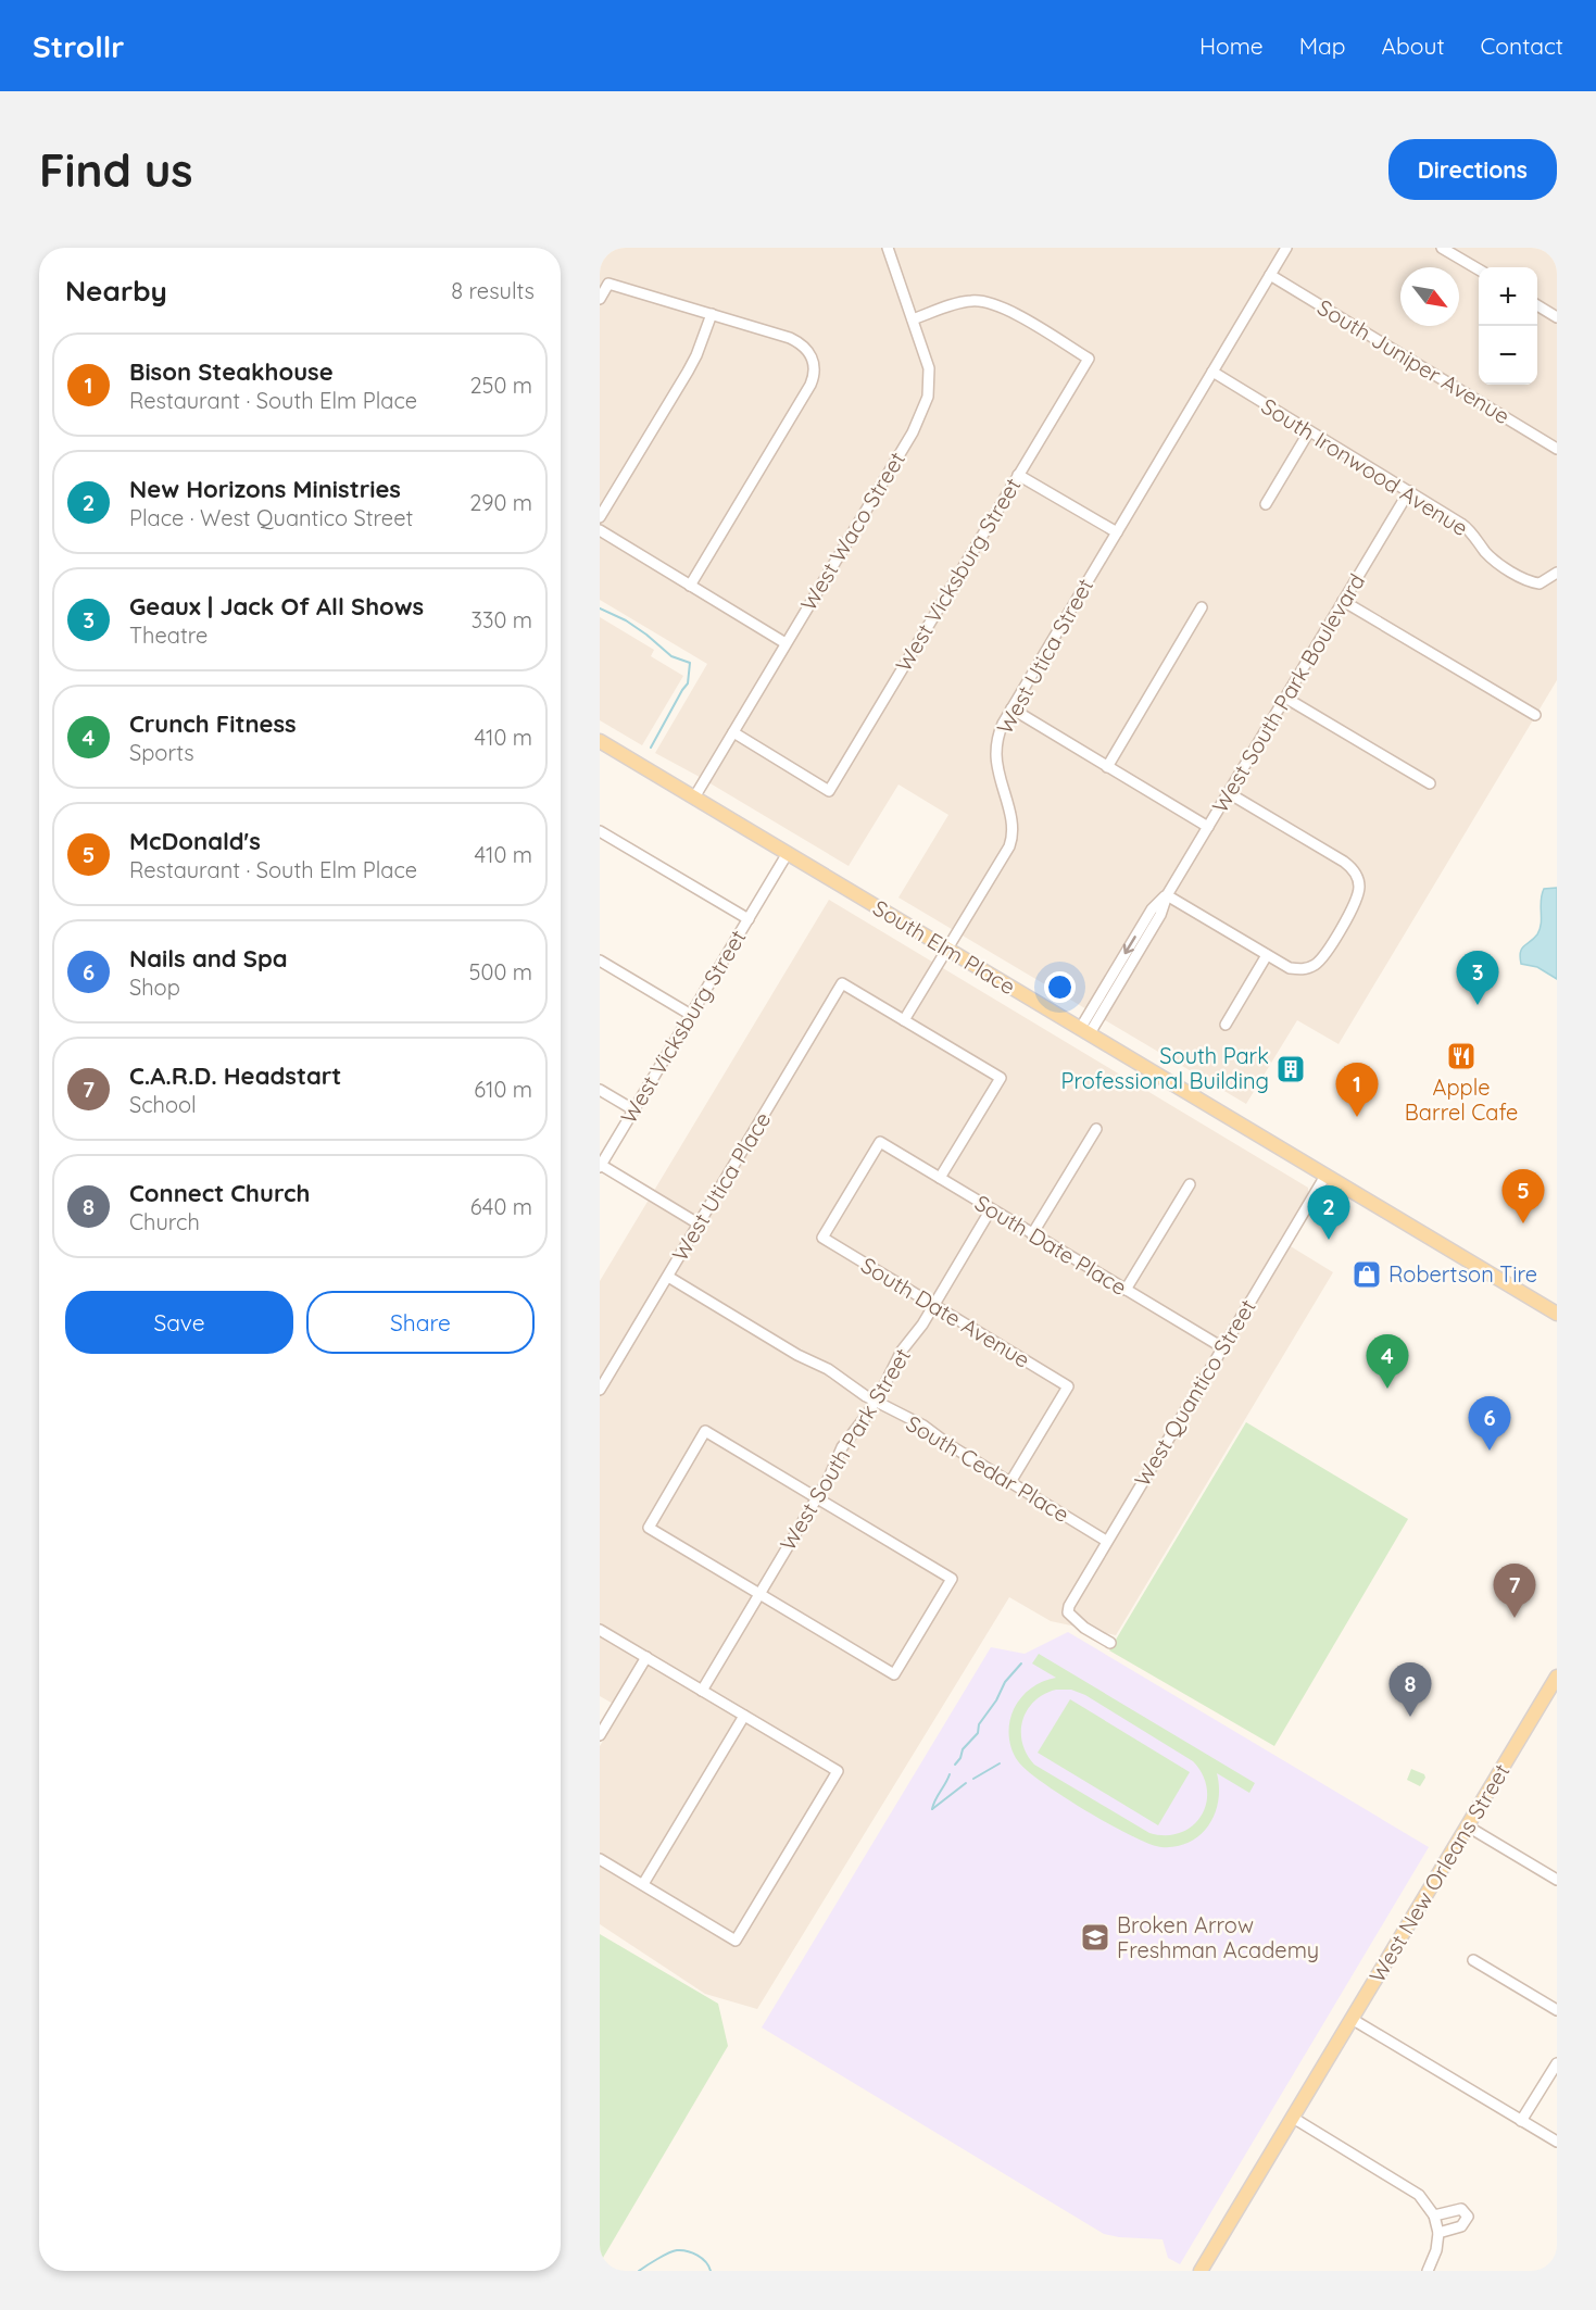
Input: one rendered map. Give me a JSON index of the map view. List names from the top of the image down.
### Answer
{
  "streets": {
    "main road": ["South Elm Place", "West New Orleans Street"],
    "street": [
      "South Juniper Avenue",
      "South Ironwood Avenue",
      "West Waco Street",
      "West Vicksburg Street",
      "West Utica Street",
      "West South Park Boulevard",
      "West Utica Place",
      "South Date Place",
      "South Date Avenue",
      "West Quantico Street",
      "West South Park Street",
      "South Cedar Place"
    ]
  },
  "crossings": [
    ["South Juniper Avenue", "West Utica Street"],
    ["South Ironwood Avenue", "West Utica Street"],
    ["South Ironwood Avenue", "West South Park Boulevard"],
    ["West Waco Street", "West Vicksburg Street"],
    ["West Waco Street", "South Elm Place"],
    ["West Vicksburg Street", "South Elm Place"],
    ["West Utica Street", "South Elm Place"],
    ["West Utica Street", "West Utica Place"],
    ["West South Park Boulevard", "South Elm Place"],
    ["South Elm Place", "West Quantico Street"],
    ["West Utica Place", "South Cedar Place"],
    ["South Date Place", "South Date Avenue"],
    ["South Date Place", "West Quantico Street"],
    ["South Date Place", "West South Park Street"],
    ["South Date Avenue", "West South Park Street"],
    ["South Date Avenue", "South Cedar Place"],
    ["West Quantico Street", "South Cedar Place"],
    ["West South Park Street", "South Cedar Place"]
  ],
  "places": {
    "restaurant": ["Apple Barrel Cafe"],
    "building": ["South Park Professional Building"],
    "shop": ["Robertson Tire"],
    "school or university": ["Broken Arrow Freshman Academy"]
  },
  "north": "bottom right",
  "page": {
    "header": "Strollr",
    "nav": [
      "Home",
      "Map",
      "About",
      "Contact"
    ],
    "buttons": [
      "Directions",
      ["Save", "Share"]
    ],
    "title": "Find us",
    "heading": ["Nearby", "8 results"],
    "map_buttons": ["+", "−"],
    "list": [
      {
        "mark": "1",
        "name": "Bison Steakhouse",
        "note": "Restaurant · South Elm Place",
        "value": "250 m"
      },
      {
        "mark": "2",
        "name": "New Horizons Ministries",
        "note": "Place · West Quantico Street",
        "value": "290 m"
      },
      {
        "mark": "3",
        "name": "Geaux | Jack Of All Shows",
        "note": "Theatre",
        "value": "330 m"
      },
      {
        "mark": "4",
        "name": "Crunch Fitness",
        "note": "Sports",
        "value": "410 m"
      },
      {
        "mark": "5",
        "name": "McDonald's",
        "note": "Restaurant · South Elm Place",
        "value": "410 m"
      },
      {
        "mark": "6",
        "name": "Nails and Spa",
        "note": "Shop",
        "value": "500 m"
      },
      {
        "mark": "7",
        "name": "C.A.R.D. Headstart",
        "note": "School",
        "value": "610 m"
      },
      {
        "mark": "8",
        "name": "Connect Church",
        "note": "Church",
        "value": "640 m"
      }
    ],
    "pins": [
      "3",
      "1",
      "5",
      "2",
      "4",
      "6",
      "7",
      "8"
    ]
  }
}
